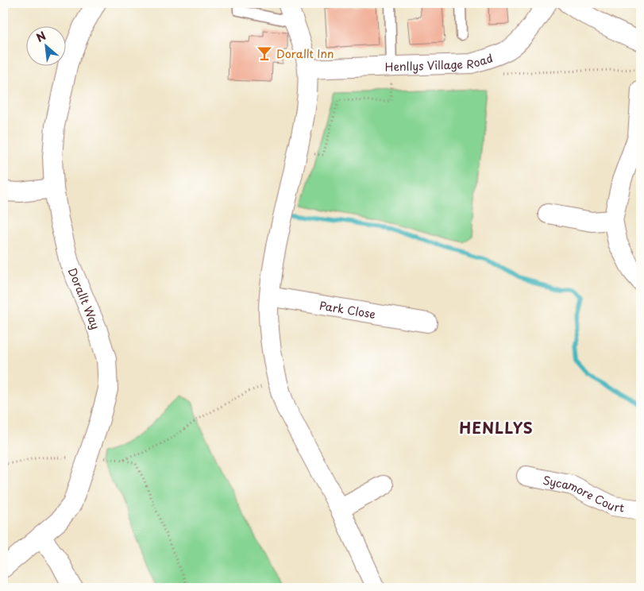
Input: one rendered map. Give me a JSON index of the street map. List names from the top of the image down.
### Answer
{
  "streets": {
    "street": [
      "Henllys Village Road",
      "Dorallt Way",
      "Park Close",
      "Sycamore Court"
    ]
  },
  "districts": ["HENLLYS"],
  "places": {
    "bar": ["Dorallt Inn"]
  },
  "north": "top left"
}
